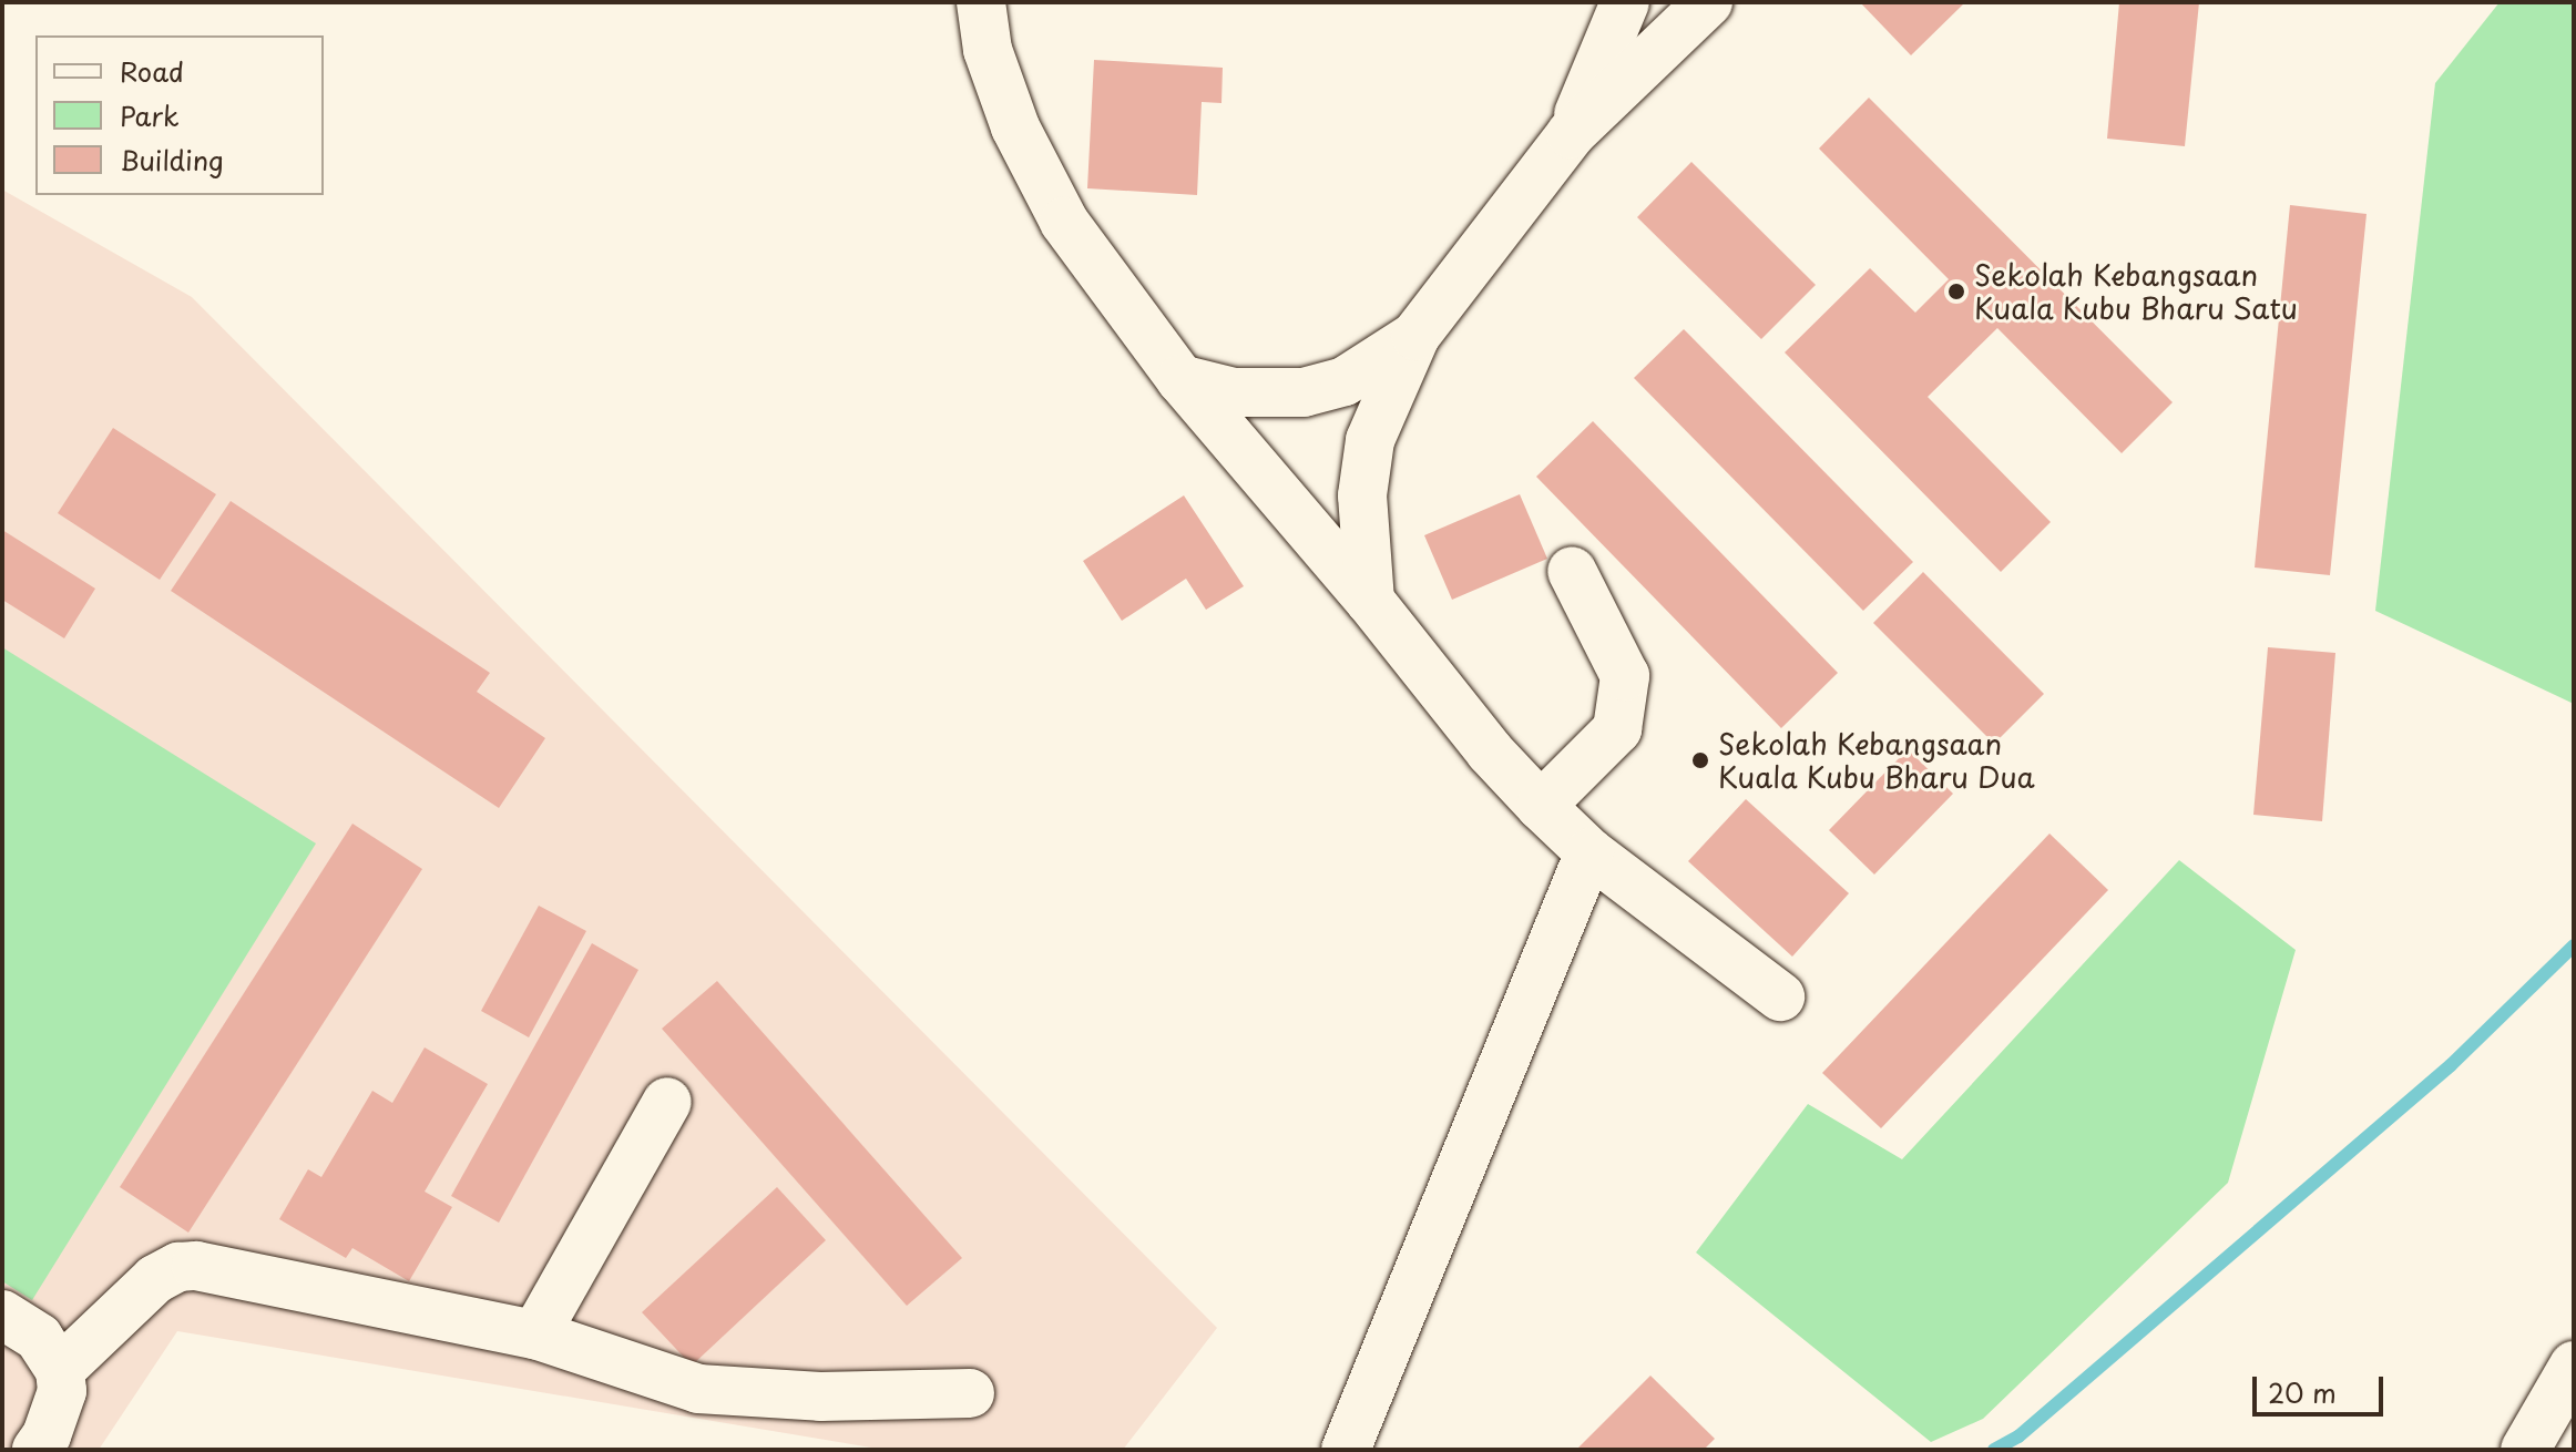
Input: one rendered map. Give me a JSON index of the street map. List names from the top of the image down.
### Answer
{
  "places": ["Sekolah Kebangsaan Kuala Kubu Bharu Satu", "Sekolah Kebangsaan Kuala Kubu Bharu Dua"],
  "legend": ["Road", "Park", "Building"],
  "scale_bar": "20 m"
}
